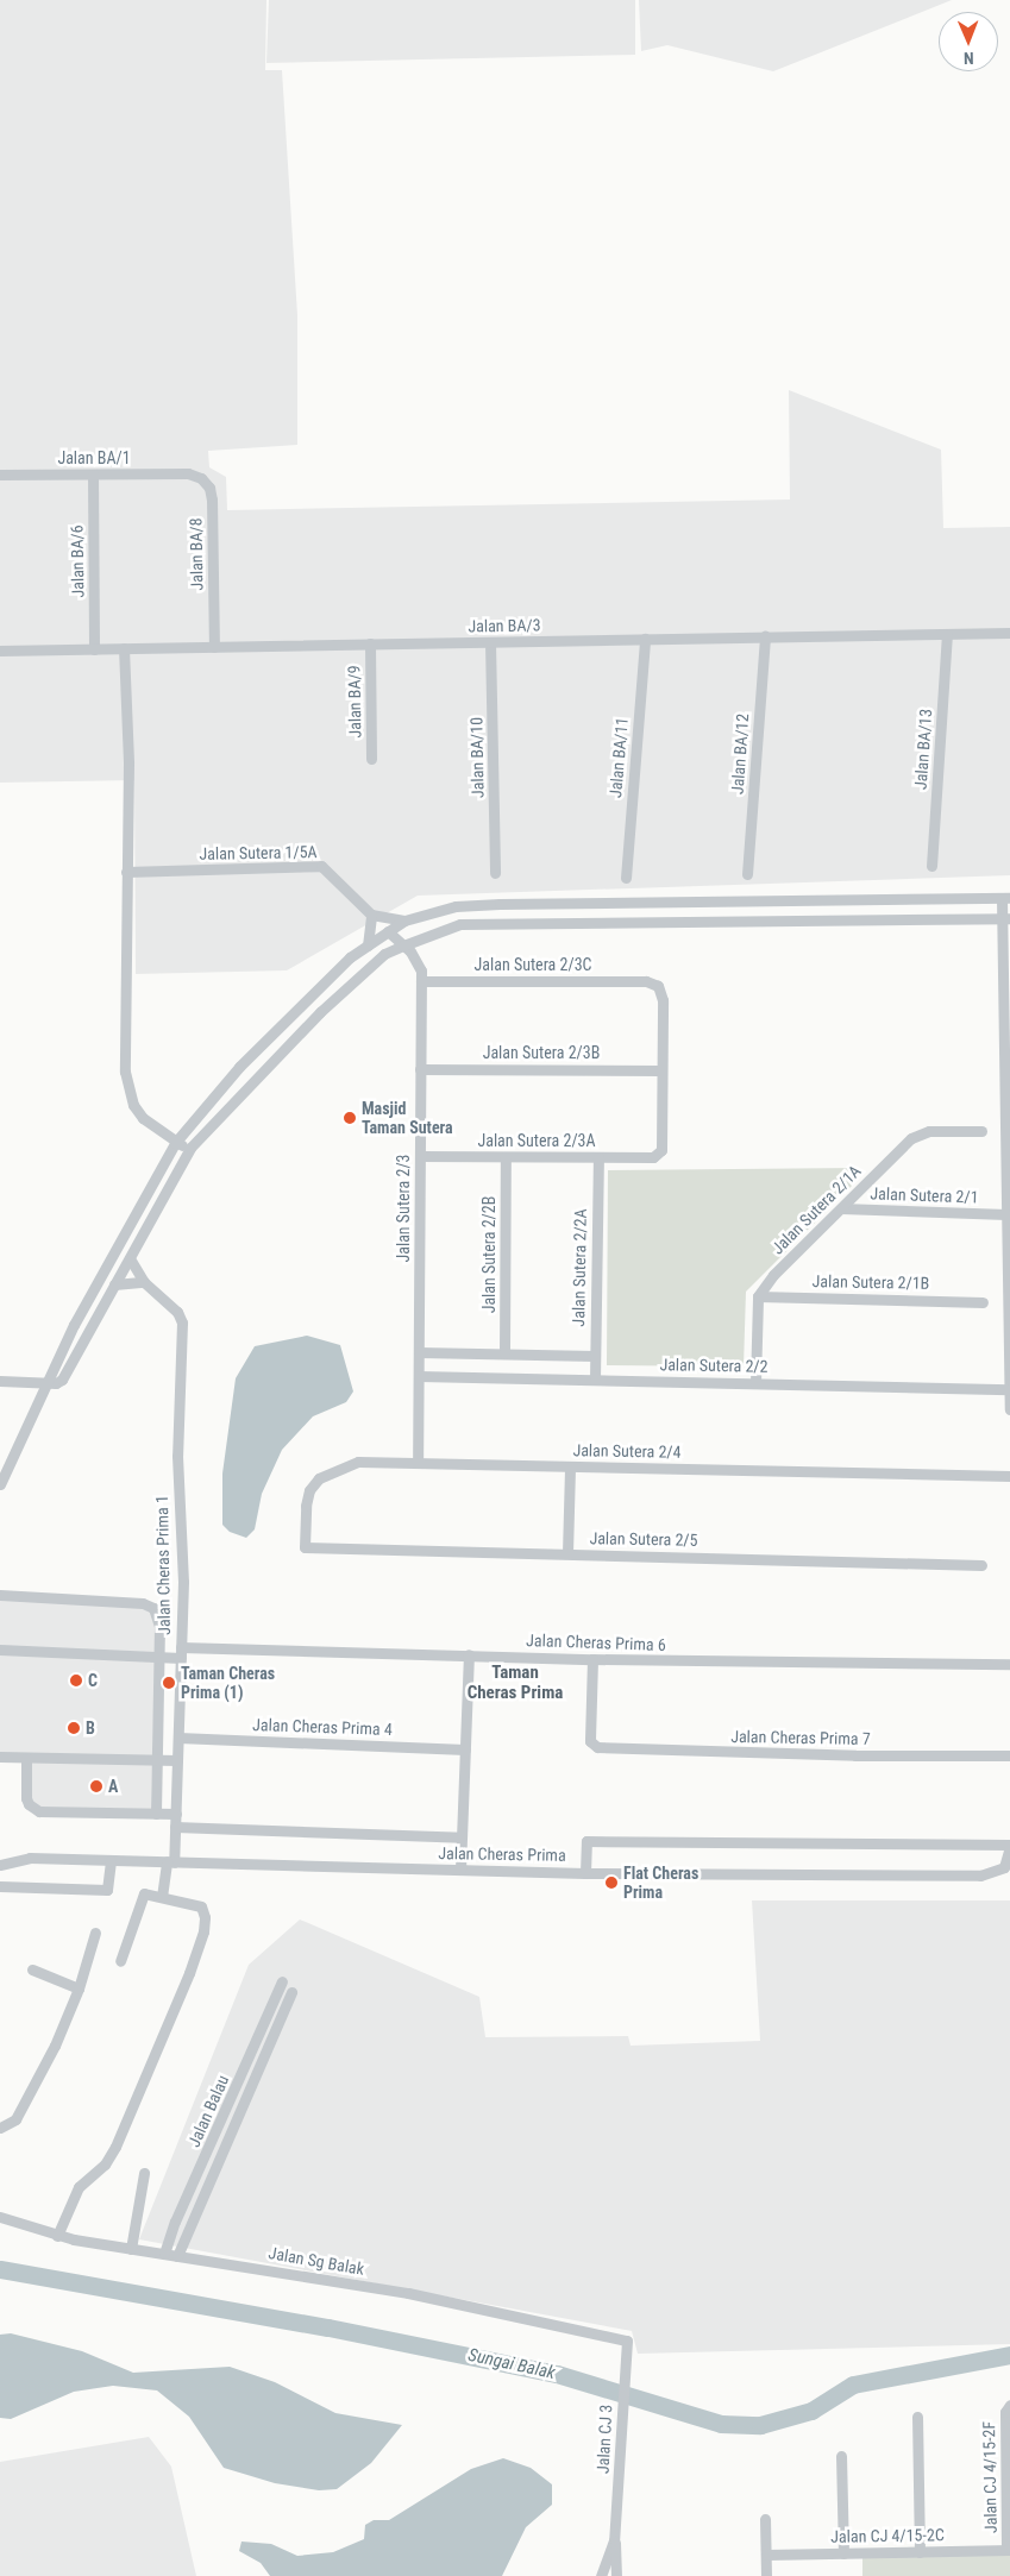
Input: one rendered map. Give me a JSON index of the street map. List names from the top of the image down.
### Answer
{
  "streets": {
    "street": [
      "Jalan BA/1",
      "Jalan BA/8",
      "Jalan BA/6",
      "Jalan BA/3",
      "Jalan BA/9",
      "Jalan BA/13",
      "Jalan BA/12",
      "Jalan BA/10",
      "Jalan BA/11",
      "Jalan Sutera 1/5A",
      "Jalan Sutera 2/3C",
      "Jalan Sutera 2/3B",
      "Jalan Sutera 2/3A",
      "Jalan Sutera 2/1",
      "Jalan Sutera 2/3",
      "Jalan Sutera 2/1A",
      "Jalan Sutera 2/2B",
      "Jalan Sutera 2/2A",
      "Jalan Sutera 2/1B",
      "Jalan Sutera 2/2",
      "Jalan Sutera 2/4",
      "Jalan Sutera 2/5",
      "Jalan Cheras Prima 1",
      "Jalan Cheras Prima 6",
      "Jalan Cheras Prima 4",
      "Jalan Cheras Prima 7",
      "Jalan Cheras Prima",
      "Jalan Balau",
      "Jalan Sg Balak",
      "Jalan CJ 3",
      "Jalan CJ 4/15-2F",
      "Jalan CJ 4/15-2C"
    ]
  },
  "crossings": [
    ["Jalan BA/1", "Jalan BA/8"],
    ["Jalan BA/1", "Jalan BA/6"],
    ["Jalan BA/8", "Jalan BA/3"],
    ["Jalan BA/6", "Jalan BA/3"],
    ["Jalan BA/3", "Jalan BA/9"],
    ["Jalan BA/3", "Jalan BA/13"],
    ["Jalan BA/3", "Jalan BA/12"],
    ["Jalan BA/3", "Jalan BA/10"],
    ["Jalan BA/3", "Jalan BA/11"],
    ["Jalan Sutera 2/3C", "Jalan Sutera 2/3B"],
    ["Jalan Sutera 2/3C", "Jalan Sutera 2/3A"],
    ["Jalan Sutera 2/3C", "Jalan Sutera 2/3"],
    ["Jalan Sutera 2/3B", "Jalan Sutera 2/3A"],
    ["Jalan Sutera 2/3B", "Jalan Sutera 2/3"],
    ["Jalan Sutera 2/3A", "Jalan Sutera 2/3"],
    ["Jalan Sutera 2/3A", "Jalan Sutera 2/2B"],
    ["Jalan Sutera 2/3A", "Jalan Sutera 2/2A"],
    ["Jalan Sutera 2/1", "Jalan Sutera 2/1A"],
    ["Jalan Sutera 2/3", "Jalan Sutera 2/2"],
    ["Jalan Sutera 2/3", "Jalan Sutera 2/4"],
    ["Jalan Sutera 2/1A", "Jalan Sutera 2/1B"],
    ["Jalan Sutera 2/2A", "Jalan Sutera 2/2"],
    ["Jalan Sutera 2/4", "Jalan Sutera 2/5"],
    ["Jalan Cheras Prima 1", "Jalan Cheras Prima 6"],
    ["Jalan Cheras Prima 1", "Jalan Cheras Prima 4"],
    ["Jalan Cheras Prima 1", "Jalan Cheras Prima"],
    ["Jalan Cheras Prima 6", "Jalan Cheras Prima 7"],
    ["Jalan Balau", "Jalan Sg Balak"],
    ["Jalan Sg Balak", "Jalan CJ 3"],
    ["Jalan CJ 4/15-2F", "Jalan CJ 4/15-2C"]
  ],
  "districts": ["Taman Cheras Prima"],
  "water": ["Sungai Balak"],
  "places": [
    "Masjid Taman Sutera",
    "C",
    "Taman Cheras Prima (1)",
    "B",
    "A",
    "Flat Cheras Prima"
  ],
  "north": "bottom"
}
